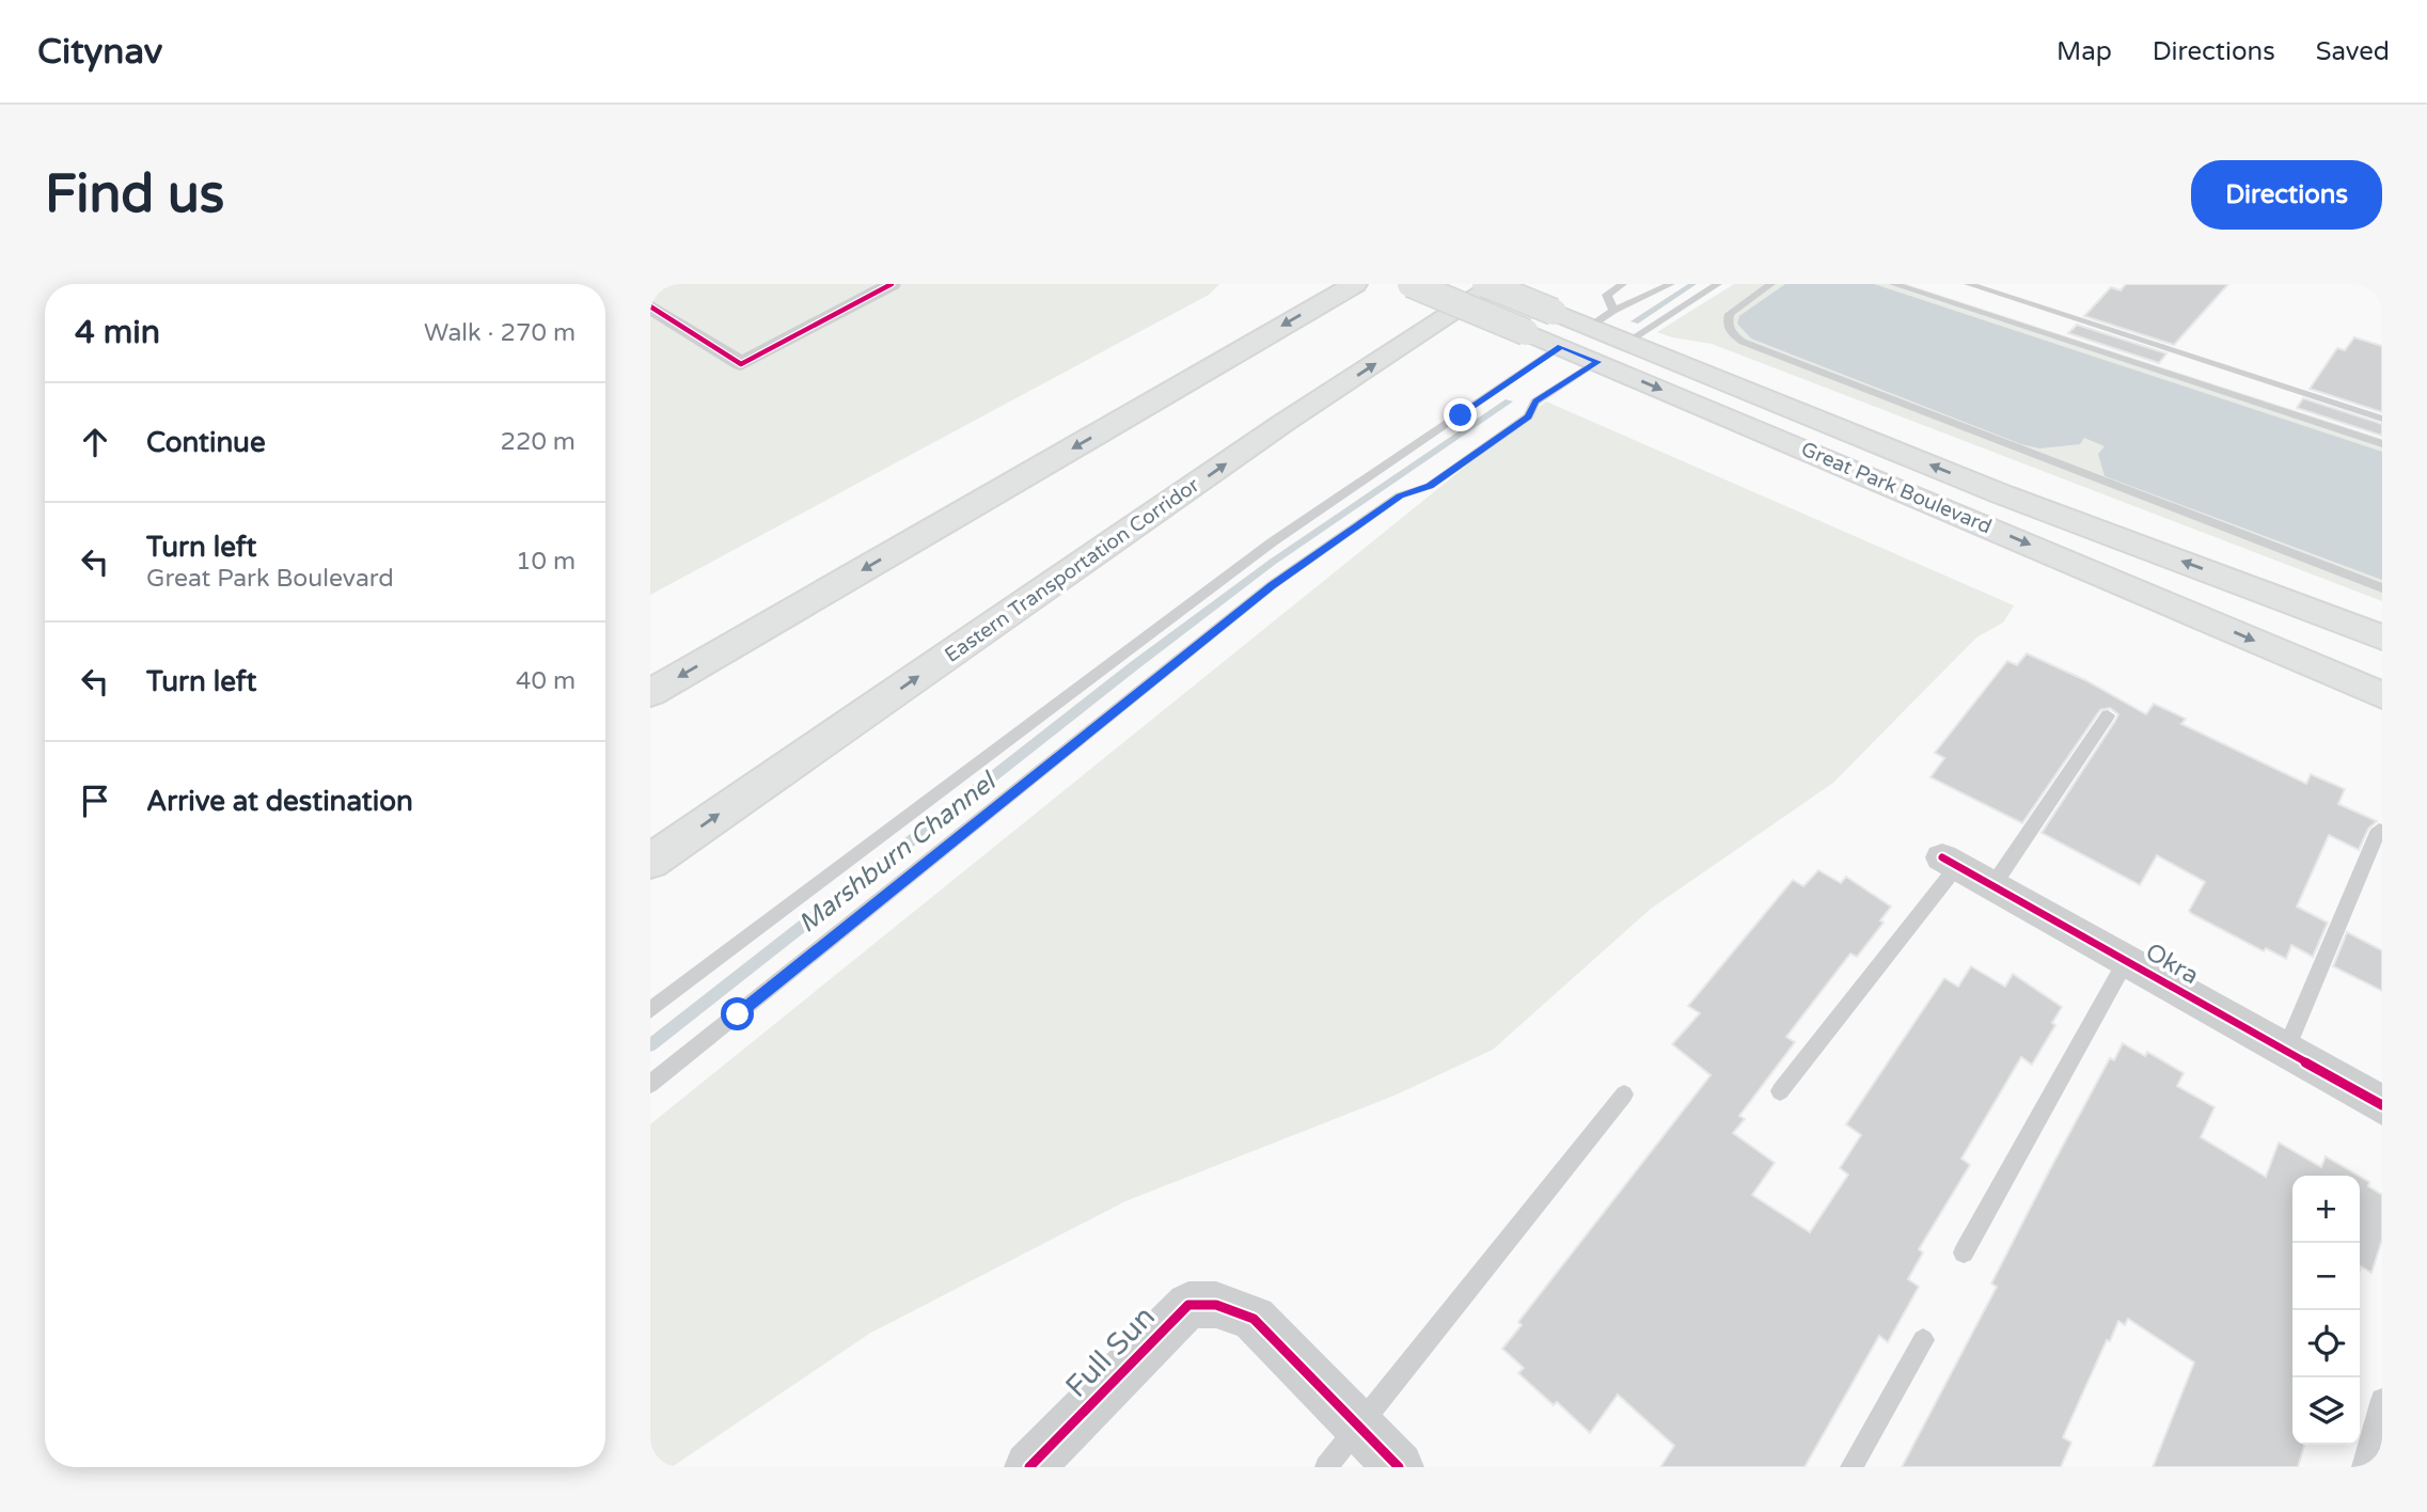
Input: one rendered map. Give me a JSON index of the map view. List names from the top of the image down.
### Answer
{
  "streets": {
    "main road": ["Great Park Boulevard", "Eastern Transportation Corridor"],
    "street": ["Okra", "Full Sun"]
  },
  "water": ["Marshburn Channel"],
  "page": {
    "header": "Citynav",
    "nav": ["Map", "Directions", "Saved"],
    "buttons": "Directions",
    "title": "Find us",
    "heading": ["4 min", "Walk · 270 m"],
    "list": [
      ["Continue", "220 m"],
      ["Turn left", "Great Park Boulevard", "10 m"],
      ["Turn left", "40 m"],
      "Arrive at destination"
    ],
    "map_buttons": ["+", "−"]
  }
}
